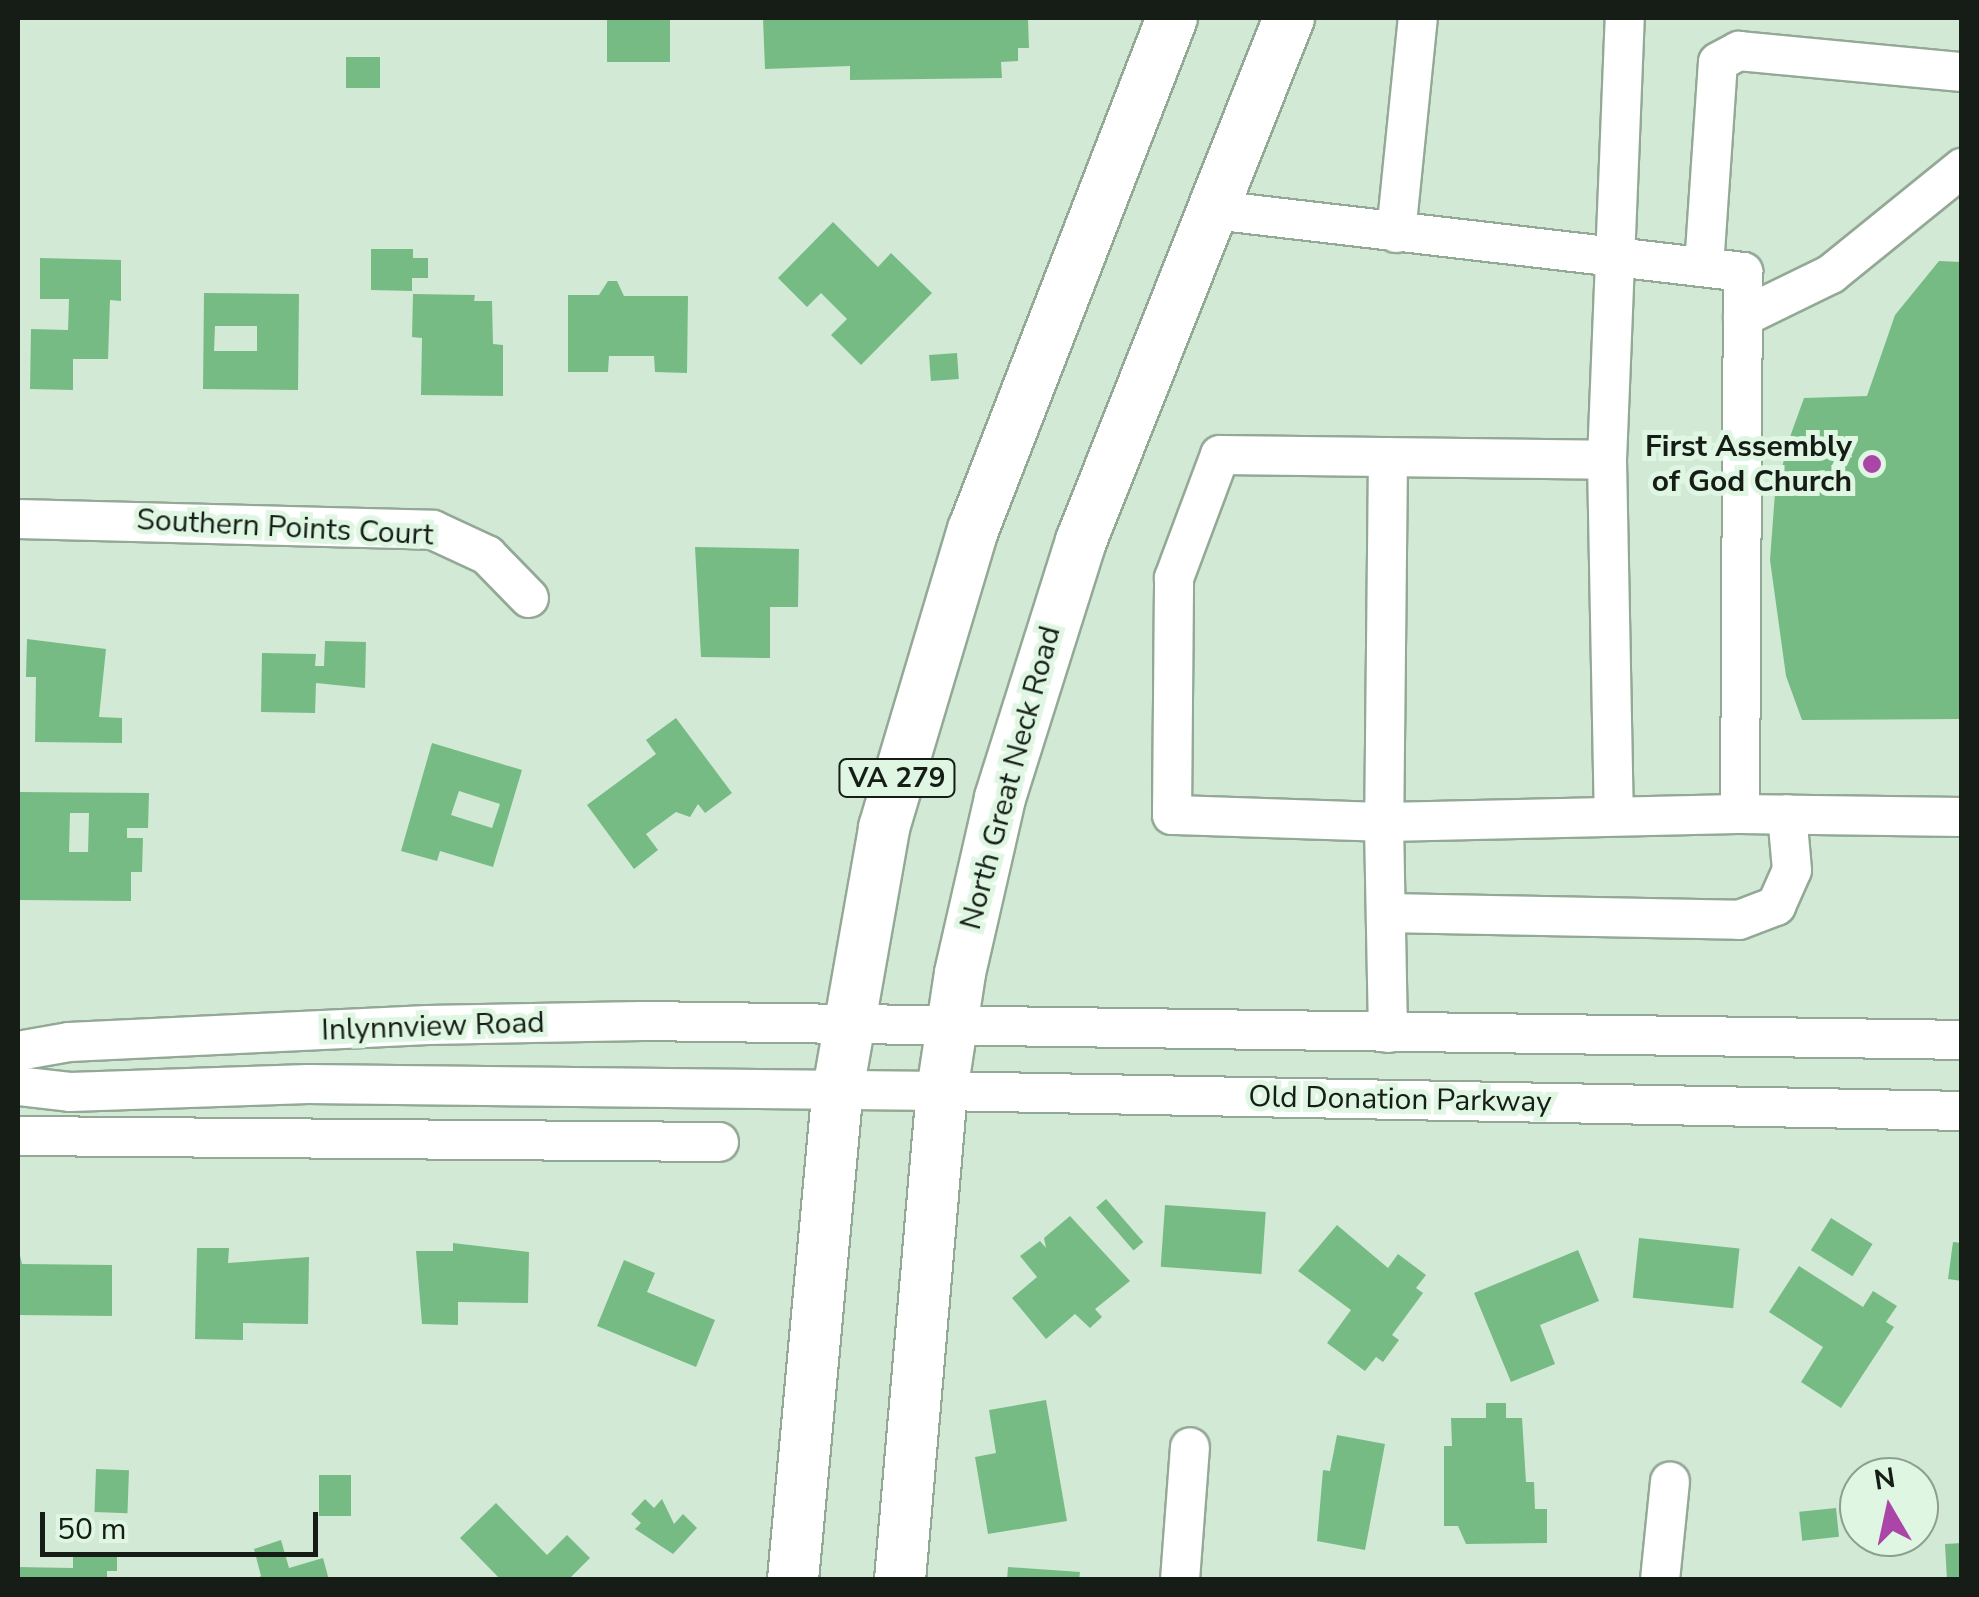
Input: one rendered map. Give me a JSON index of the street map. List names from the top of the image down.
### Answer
{
  "streets": {
    "main road": ["VA 279", "North Great Neck Road"],
    "street": ["Southern Points Court", "Inlynnview Road", "Old Donation Parkway"]
  },
  "crossings": [
    ["VA 279", "Inlynnview Road"],
    ["VA 279", "Old Donation Parkway"],
    ["North Great Neck Road", "Old Donation Parkway"],
    ["Inlynnview Road", "Old Donation Parkway"]
  ],
  "places": ["First Assembly of God Church"],
  "scale_bar": "50 m",
  "north": "top"
}
